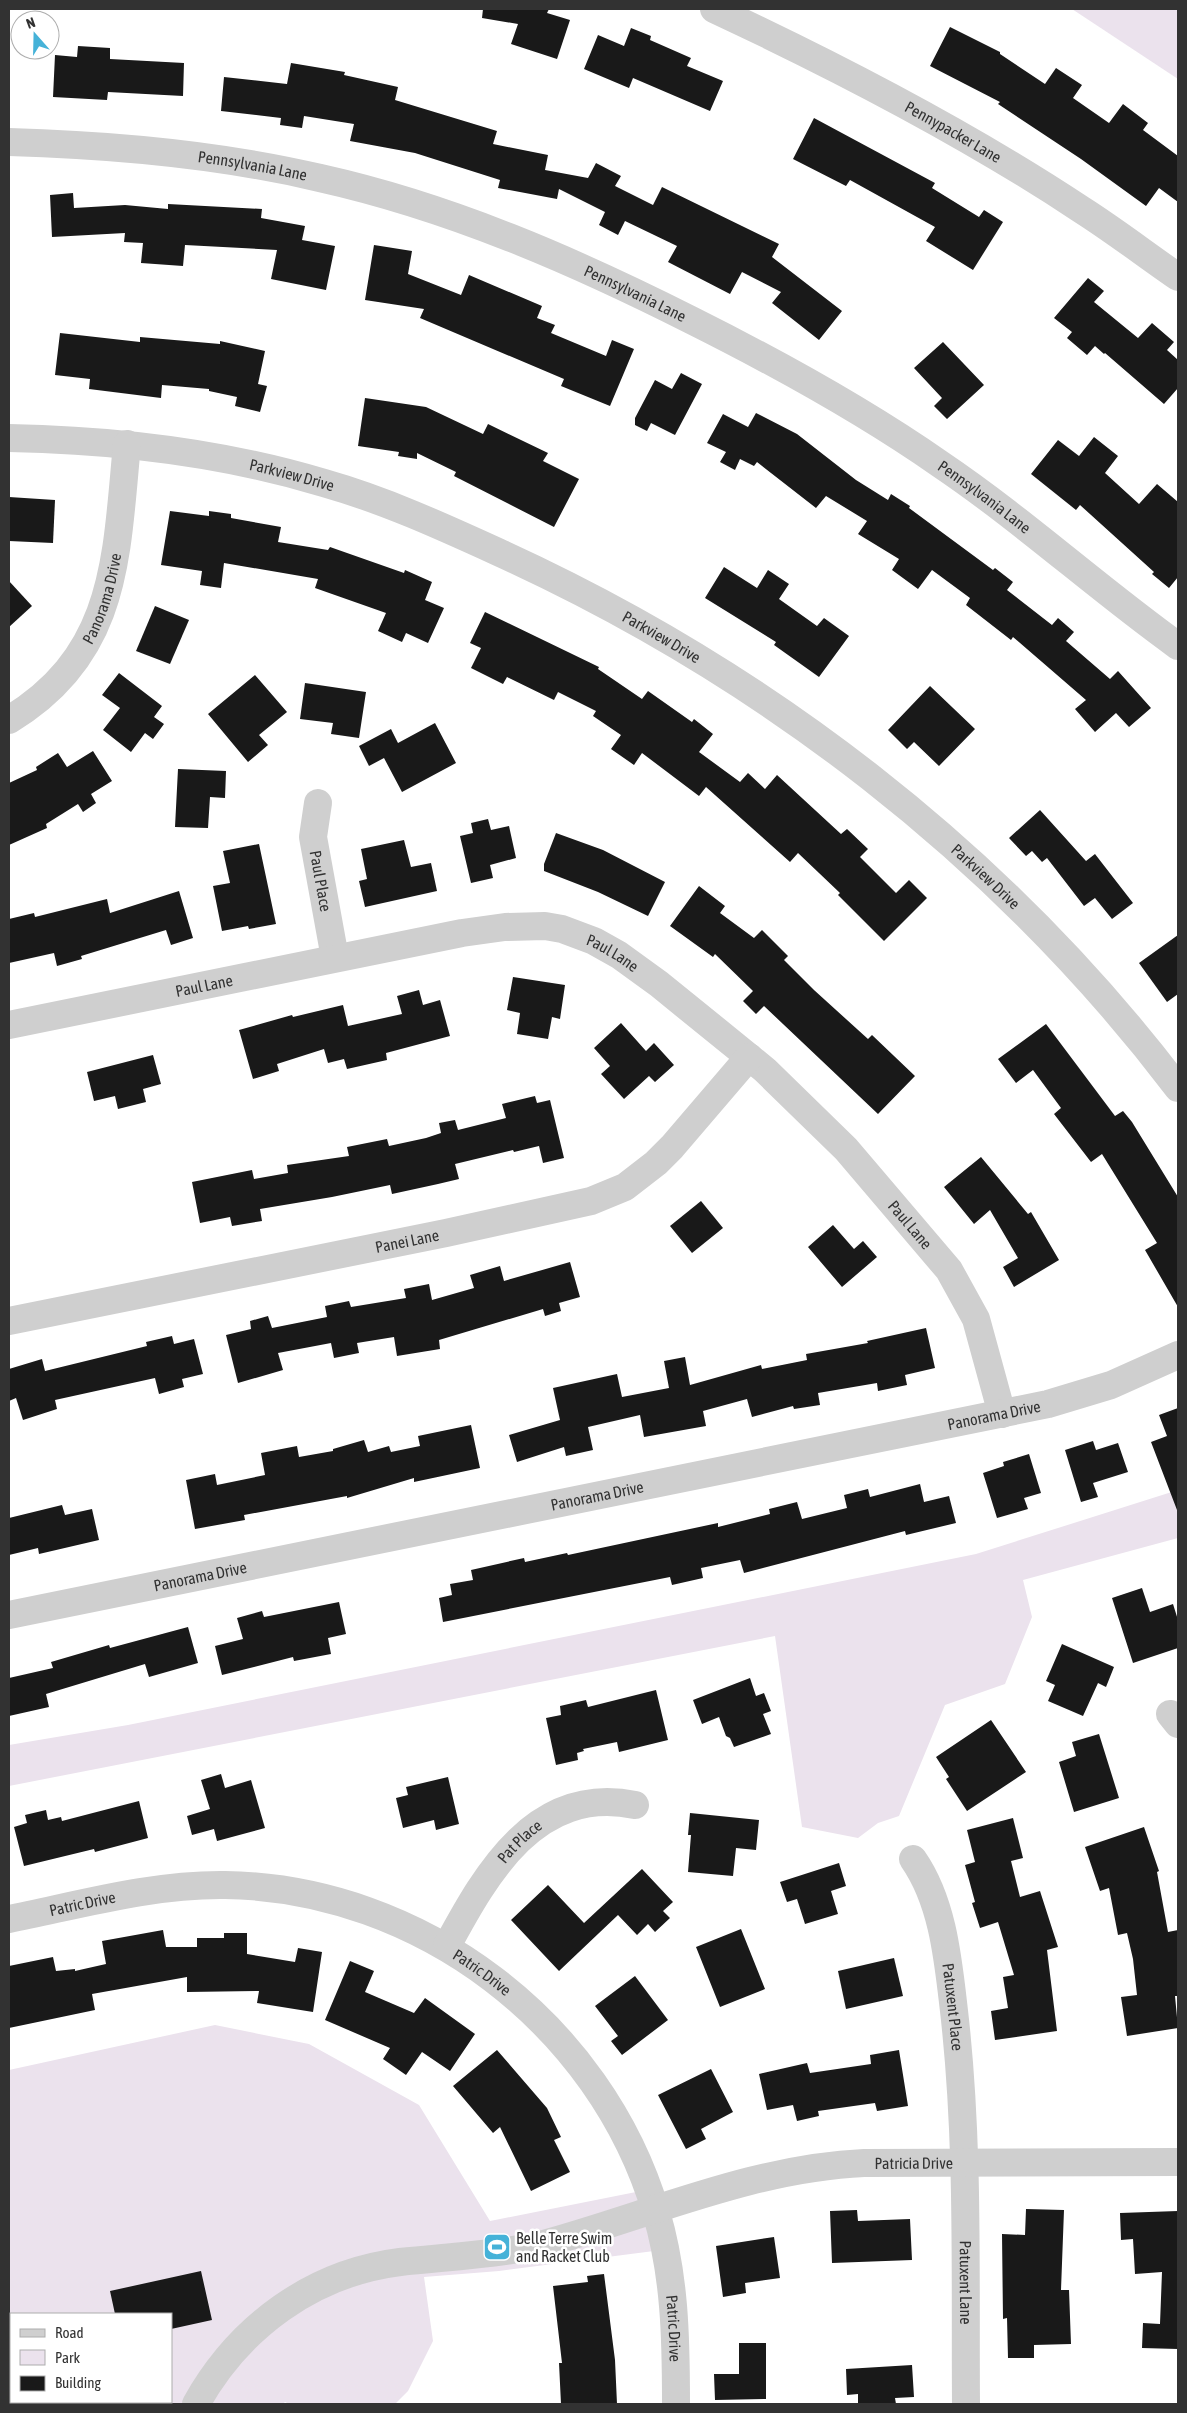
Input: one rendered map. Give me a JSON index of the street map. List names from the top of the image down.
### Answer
{
  "streets": {
    "street": [
      "Pennypacker Lane",
      "Pennsylvania Lane",
      "Parkview Drive",
      "Panorama Drive",
      "Paul Place",
      "Paul Lane",
      "Panei Lane",
      "Pat Place",
      "Patric Drive",
      "Patuxent Place",
      "Patricia Drive",
      "Patuxent Lane"
    ]
  },
  "crossings": [
    ["Parkview Drive", "Panorama Drive"],
    ["Panorama Drive", "Paul Lane"],
    ["Paul Place", "Paul Lane"],
    ["Paul Lane", "Panei Lane"],
    ["Pat Place", "Patric Drive"],
    ["Patric Drive", "Patricia Drive"],
    ["Patuxent Place", "Patricia Drive"],
    ["Patuxent Place", "Patuxent Lane"],
    ["Patricia Drive", "Patuxent Lane"]
  ],
  "places": {
    "sports": ["Belle Terre Swim and Racket Club"]
  },
  "legend": ["Road", "Park", "Building"],
  "north": "top"
}
